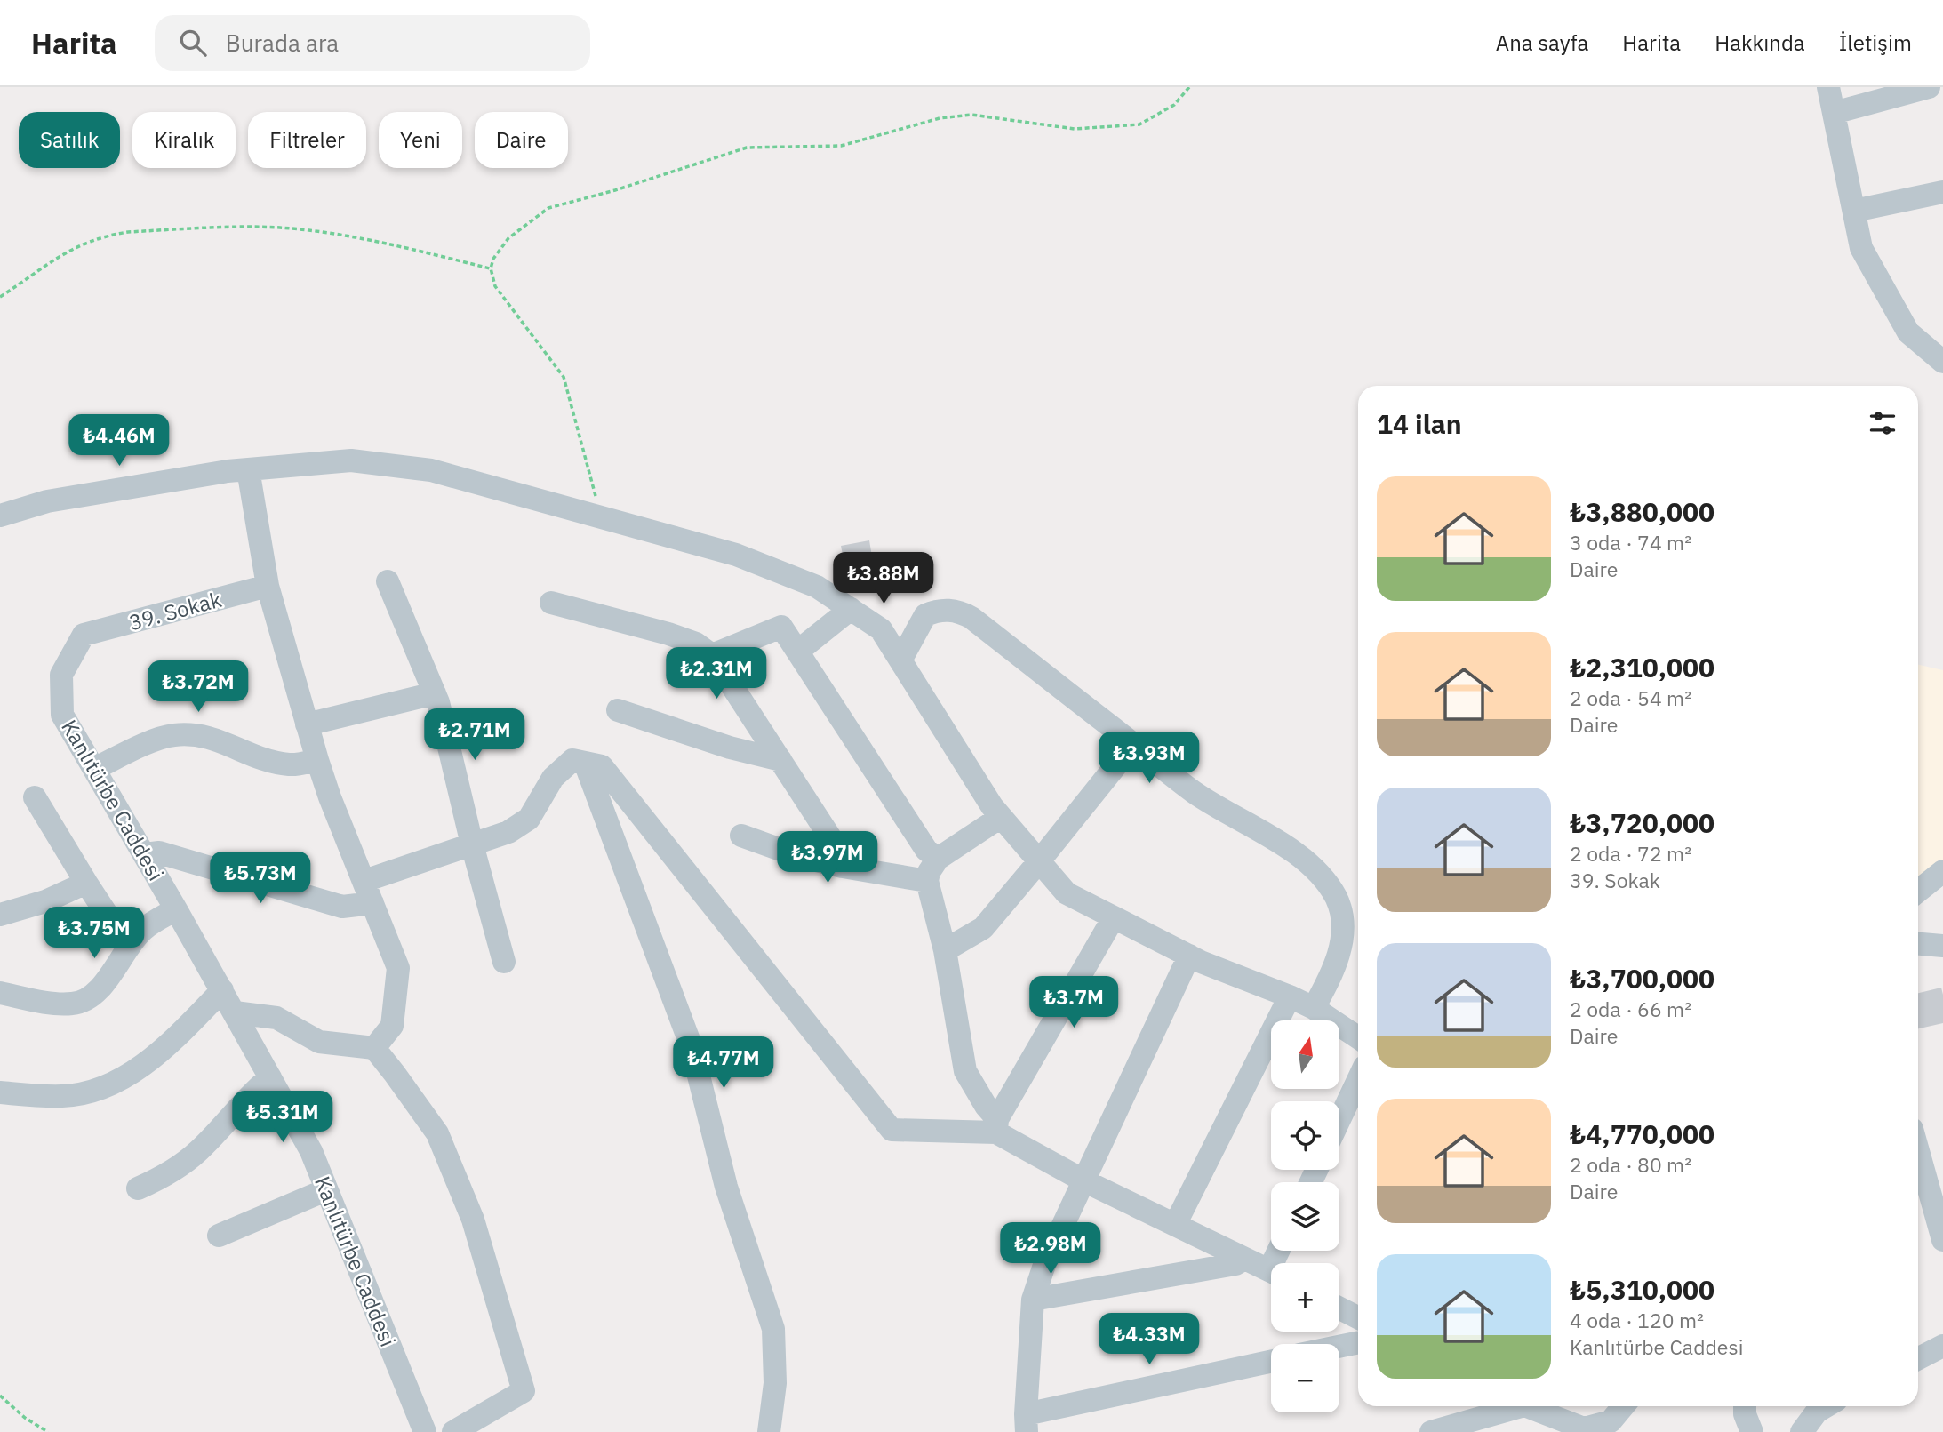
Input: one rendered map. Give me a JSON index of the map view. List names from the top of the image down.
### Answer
{
  "streets": {
    "street": ["39. Sokak", "Kanlıtürbe Caddesi"]
  },
  "crossings": [
    ["39. Sokak", "Kanlıtürbe Caddesi"]
  ],
  "north": "top",
  "page": {
    "header": "Harita",
    "search": "Burada ara",
    "nav": [
      "Ana sayfa",
      "Harita",
      "Hakkında",
      "İletişim"
    ],
    "chip": [
      "Satılık",
      "Kiralık",
      "Filtreler",
      "Yeni",
      "Daire"
    ],
    "heading": "14 ilan",
    "price": [
      "₺4.46M",
      "₺3.88M",
      "₺2.31M",
      "₺3.72M",
      "₺2.71M",
      "₺3.93M",
      "₺3.97M",
      "₺5.73M",
      "₺3.75M",
      "₺3.7M",
      "₺4.77M",
      "₺5.31M",
      "₺2.98M",
      "₺4.33M"
    ],
    "list": [
      {
        "name": "₺3,880,000",
        "note": "3 oda · 74 m² · Daire"
      },
      {
        "name": "₺2,310,000",
        "note": "2 oda · 54 m² · Daire"
      },
      {
        "name": "₺3,720,000",
        "note": "2 oda · 72 m² · 39. Sokak"
      },
      {
        "name": "₺3,700,000",
        "note": "2 oda · 66 m² · Daire"
      },
      {
        "name": "₺4,770,000",
        "note": "2 oda · 80 m² · Daire"
      },
      {
        "name": "₺5,310,000",
        "note": "4 oda · 120 m² · Kanlıtürbe Caddesi"
      }
    ],
    "map_buttons": ["+", "−"]
  }
}
